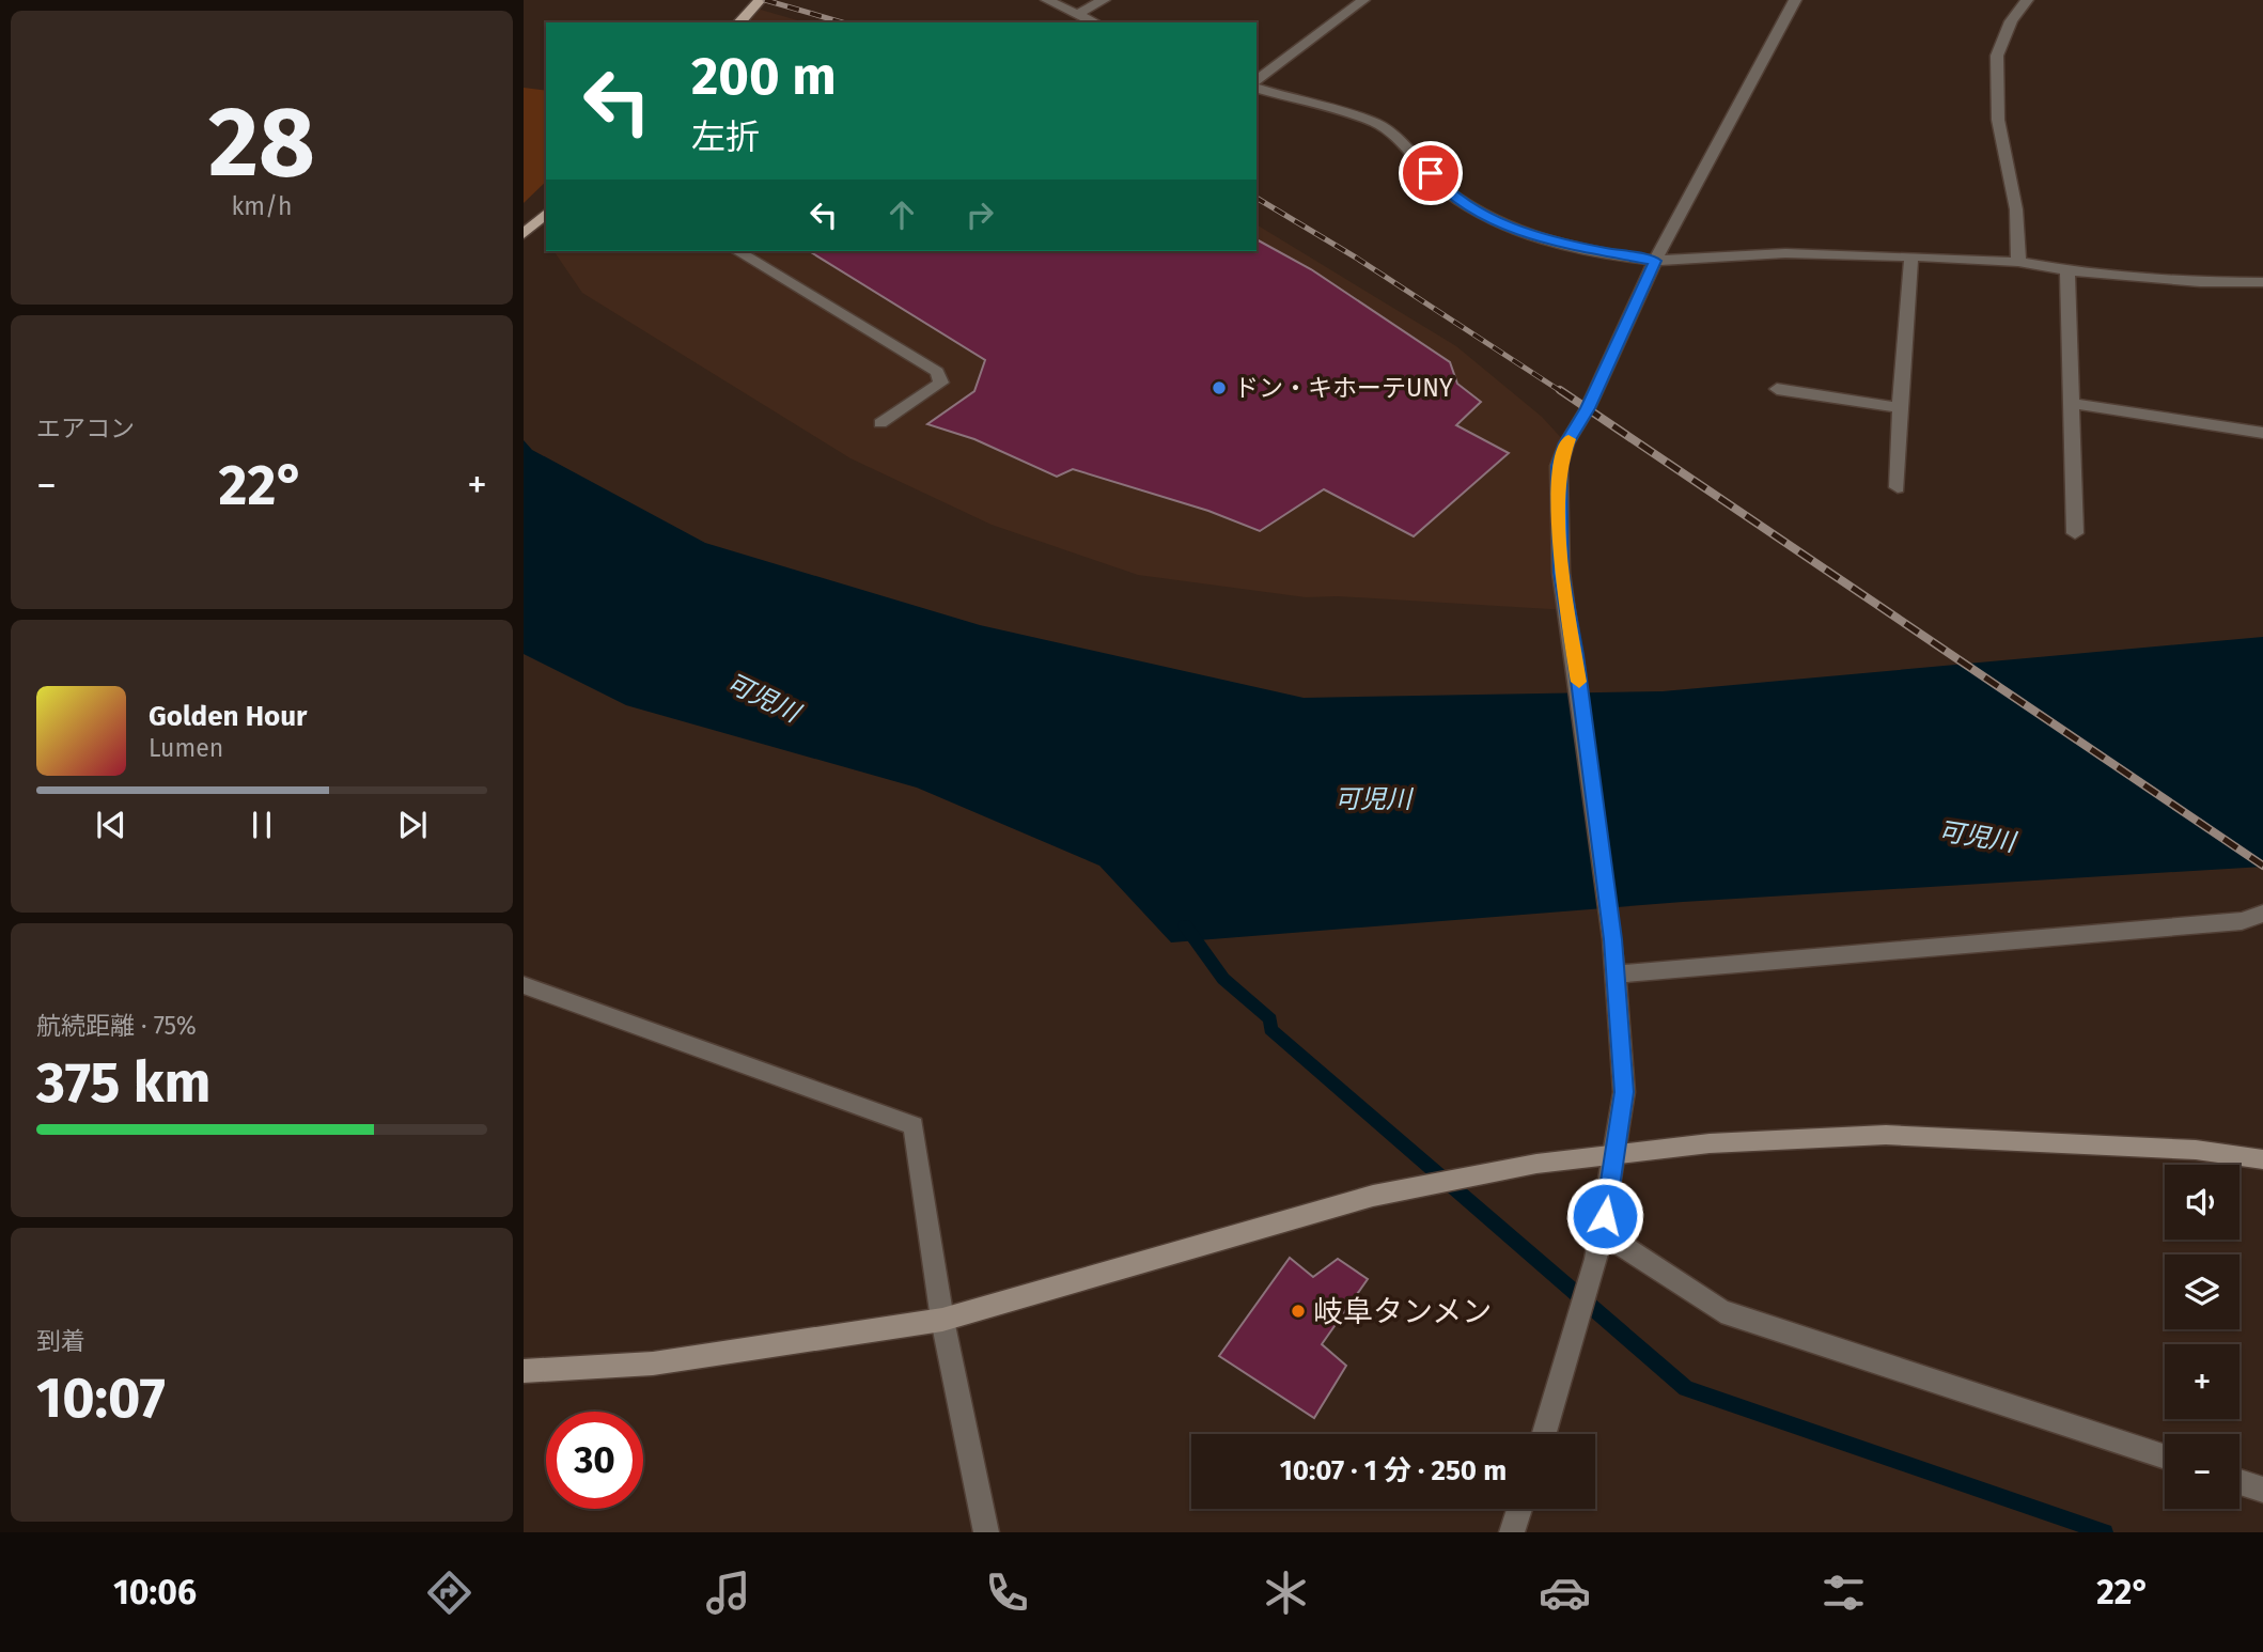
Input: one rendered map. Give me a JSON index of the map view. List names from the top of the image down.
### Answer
{
  "water": ["可児川"],
  "places": ["ドン・キホーテUNY", "岐阜タンメン"],
  "page": {
    "tile": [
      ["28", "km/h"],
      "エアコン",
      ["航続距離 · 75%", "375 km"],
      ["到着", "10:07"]
    ],
    "turn": ["200 m", "左折"],
    "heat": ["−", "22°", "+"],
    "song": ["Golden Hour", "Lumen"],
    "map_buttons": ["+", "−"],
    "limit": "30",
    "trip": "10:07 · 1 分 · 250 m",
    "tabs": ["10:06", "22°"]
  }
}
